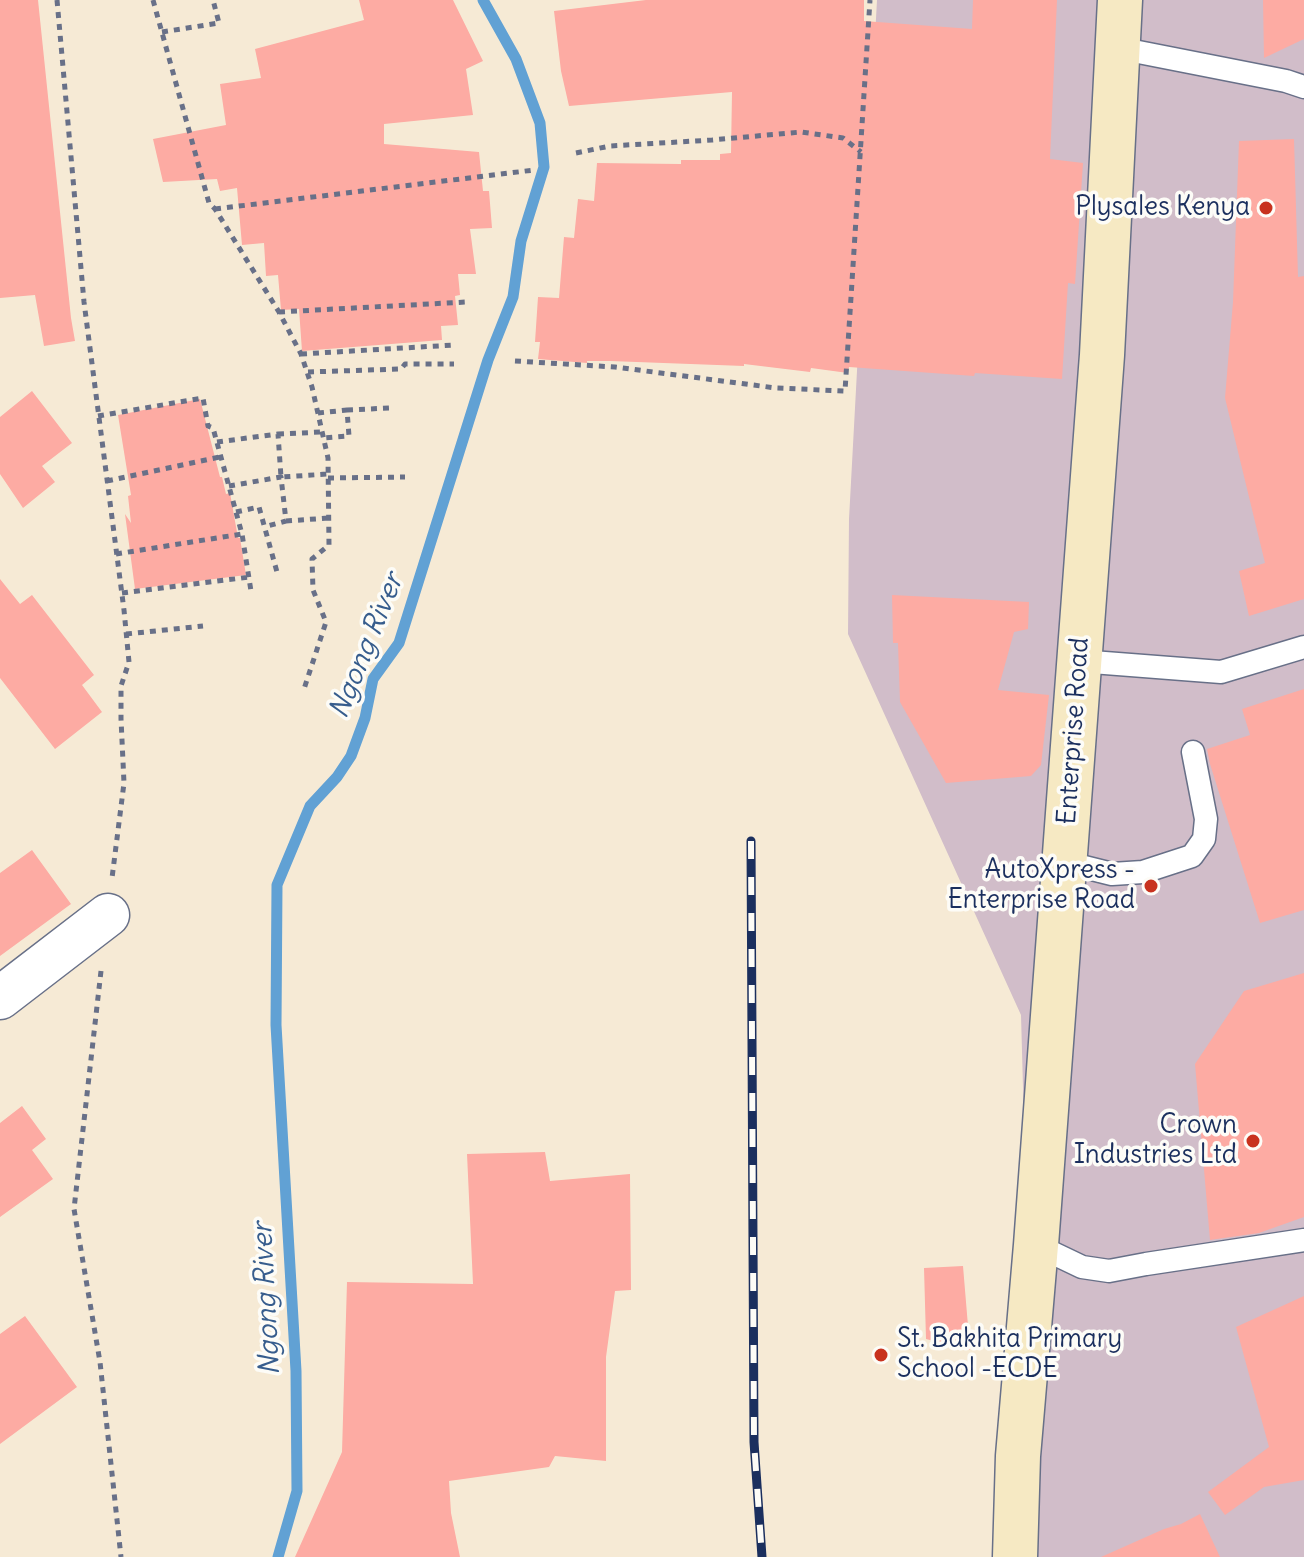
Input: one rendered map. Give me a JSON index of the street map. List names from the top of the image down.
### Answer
{
  "streets": {
    "main road": ["Enterprise Road"]
  },
  "water": ["Ngong River"],
  "places": [
    "Plysales Kenya",
    "AutoXpress - Enterprise Road",
    "Crown Industries Ltd",
    "St. Bakhita Primary School -ECDE"
  ]
}
